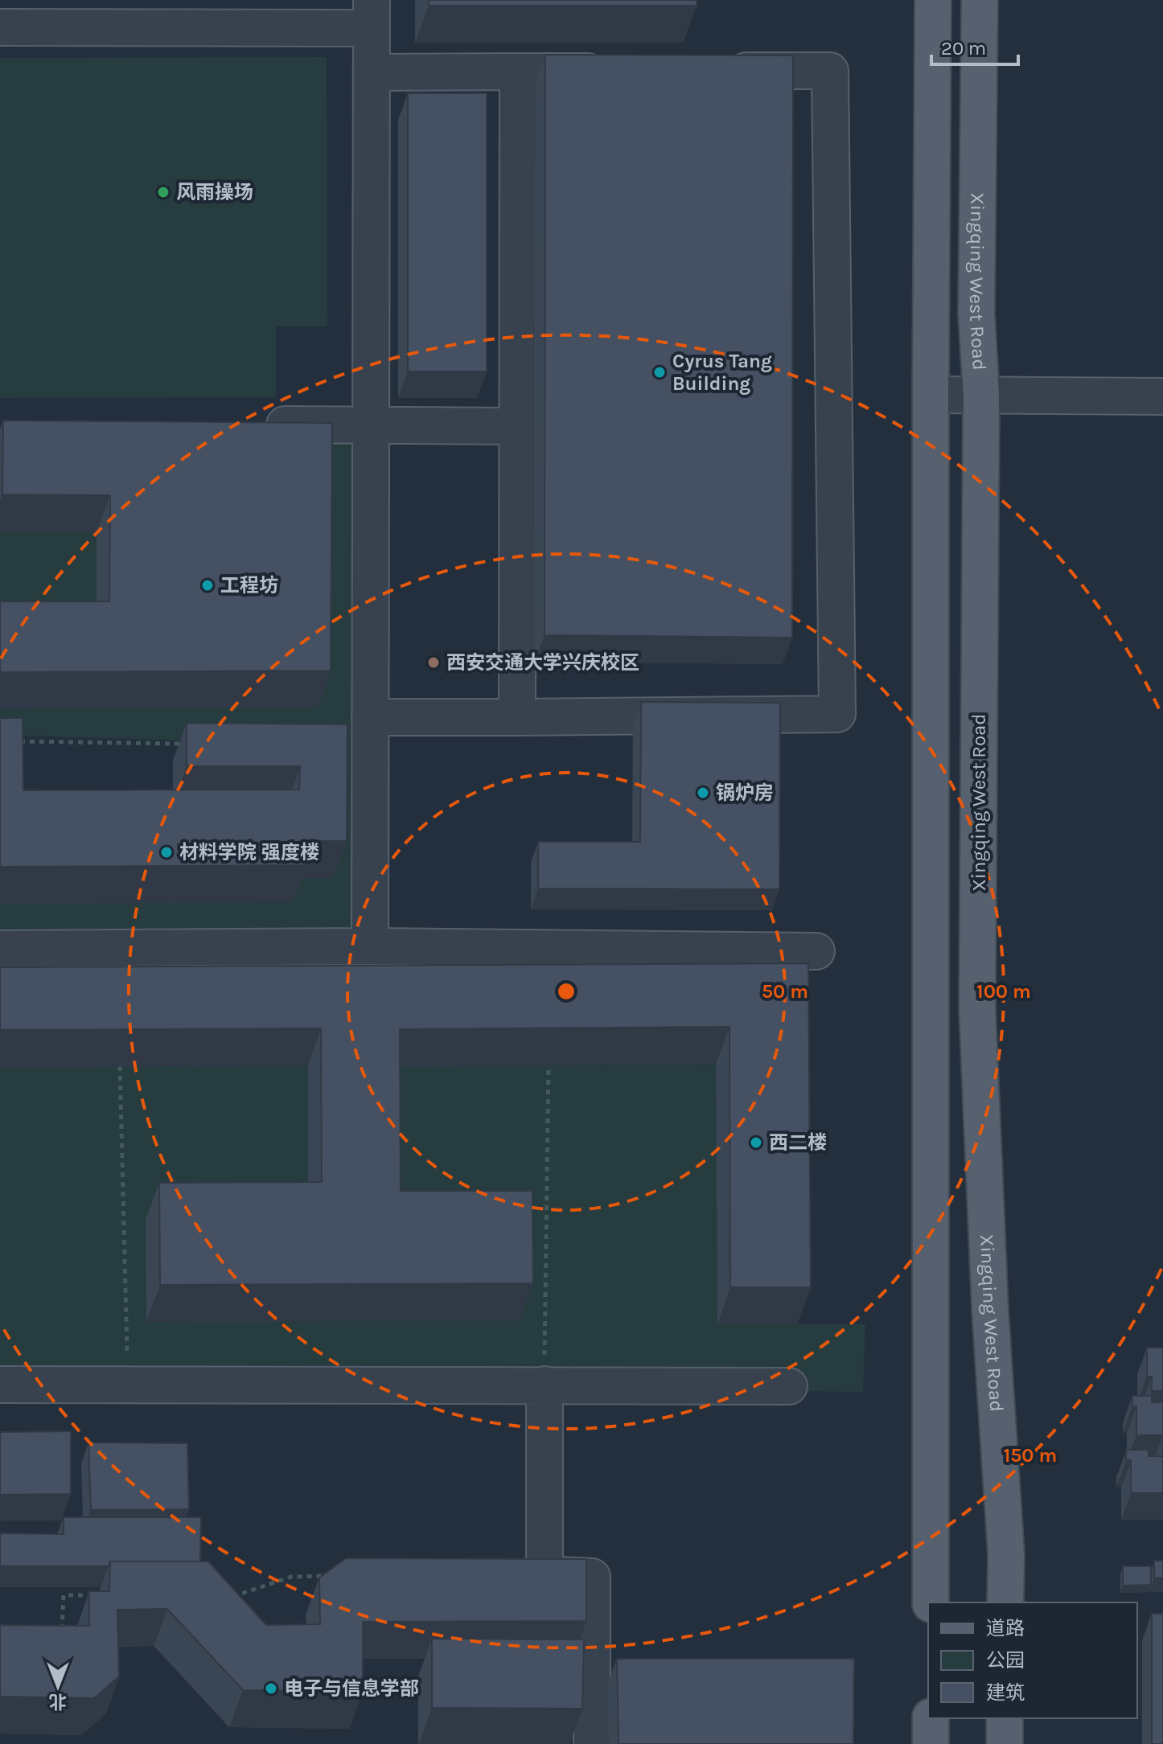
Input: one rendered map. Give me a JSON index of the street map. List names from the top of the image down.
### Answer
{
  "streets": {
    "main road": ["Xingqing West Road"]
  },
  "places": [
    "风雨操场",
    "Cyrus Tang Building",
    "工程坊",
    "西安交通大学兴庆校区",
    "锅炉房",
    "材料学院 强度楼",
    "西二楼",
    "电子与信息学部"
  ],
  "legend": ["道路", "公园", "建筑"],
  "scale_bar": "20 m",
  "north": "bottom",
  "rings": ["50 m", "100 m", "150 m"]
}
